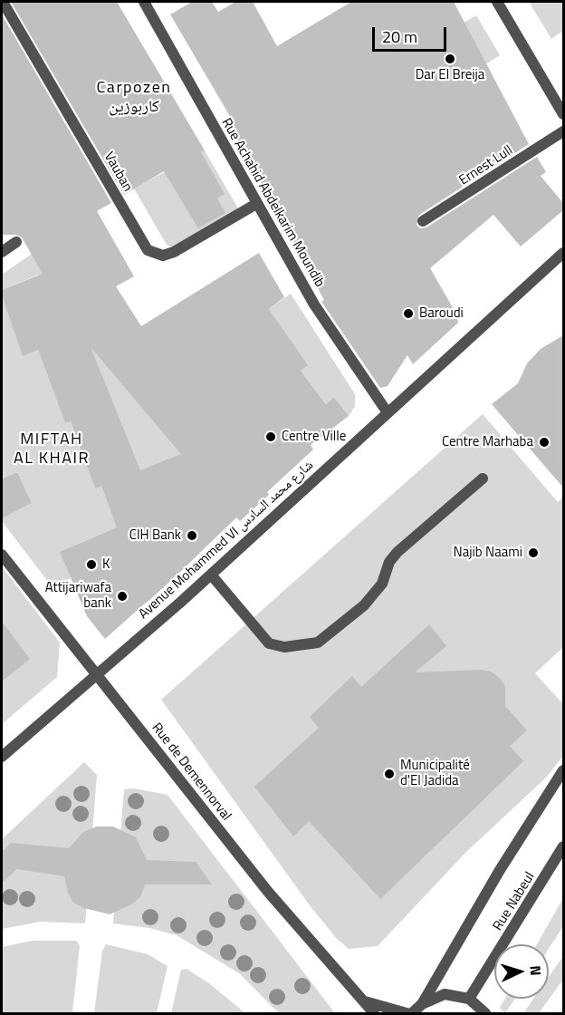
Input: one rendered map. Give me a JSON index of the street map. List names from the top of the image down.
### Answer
{
  "streets": {
    "street": [
      "Ernest Lull",
      "Vauban",
      "Rue Achahid Abdelkarim Moundib",
      "Avenue Mohammed VI شارع محمد السادس",
      "Rue de Demennorval",
      "Rue Nabeul"
    ]
  },
  "crossings": [
    ["Vauban", "Rue Achahid Abdelkarim Moundib"],
    ["Rue Achahid Abdelkarim Moundib", "Avenue Mohammed VI شارع محمد السادس"],
    ["Avenue Mohammed VI شارع محمد السادس", "Rue de Demennorval"]
  ],
  "districts": ["Carpozen كاربوزين", "MIFTAH AL KHAIR"],
  "places": [
    "Dar El Breija",
    "Baroudi",
    "Centre Ville",
    "Centre Marhaba",
    "CIH Bank",
    "Najib Naami",
    "K",
    "Attijariwafa bank",
    "Municipalité d'El Jadida"
  ],
  "scale_bar": "20 m",
  "north": "right"
}
